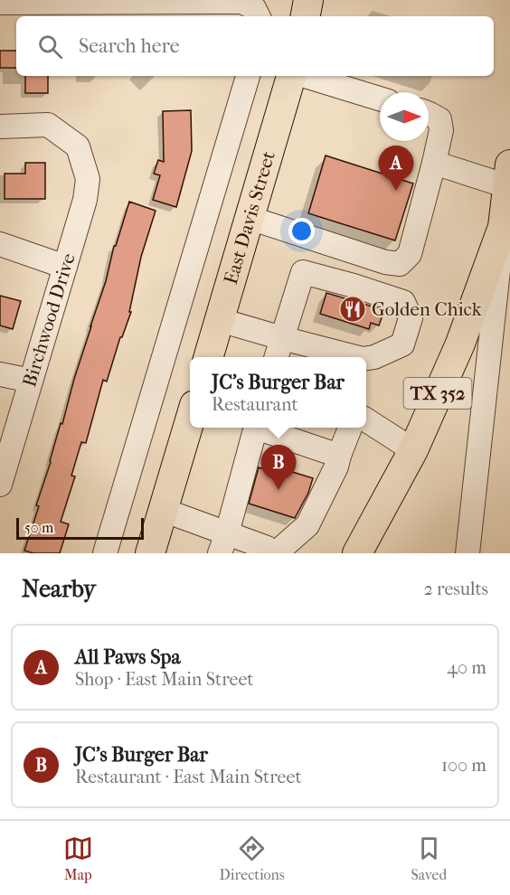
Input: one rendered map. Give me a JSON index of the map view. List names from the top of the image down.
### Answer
{
  "streets": {
    "main road": ["East Davis Street", "TX 352"],
    "street": ["Birchwood Drive"]
  },
  "places": {
    "restaurant": ["Golden Chick"]
  },
  "scale_bar": "50 m",
  "north": "right",
  "page": {
    "search": "Search here",
    "pins": ["A", "B"],
    "popup": ["JC's Burger Bar", "Restaurant"],
    "scale": "50 m",
    "heading": ["Nearby", "2 results"],
    "list": [
      {
        "mark": "A",
        "name": "All Paws Spa",
        "note": "Shop · East Main Street",
        "value": "40 m"
      },
      {
        "mark": "B",
        "name": "JC's Burger Bar",
        "note": "Restaurant · East Main Street",
        "value": "100 m"
      }
    ],
    "nav": ["Map", "Directions", "Saved"]
  }
}
